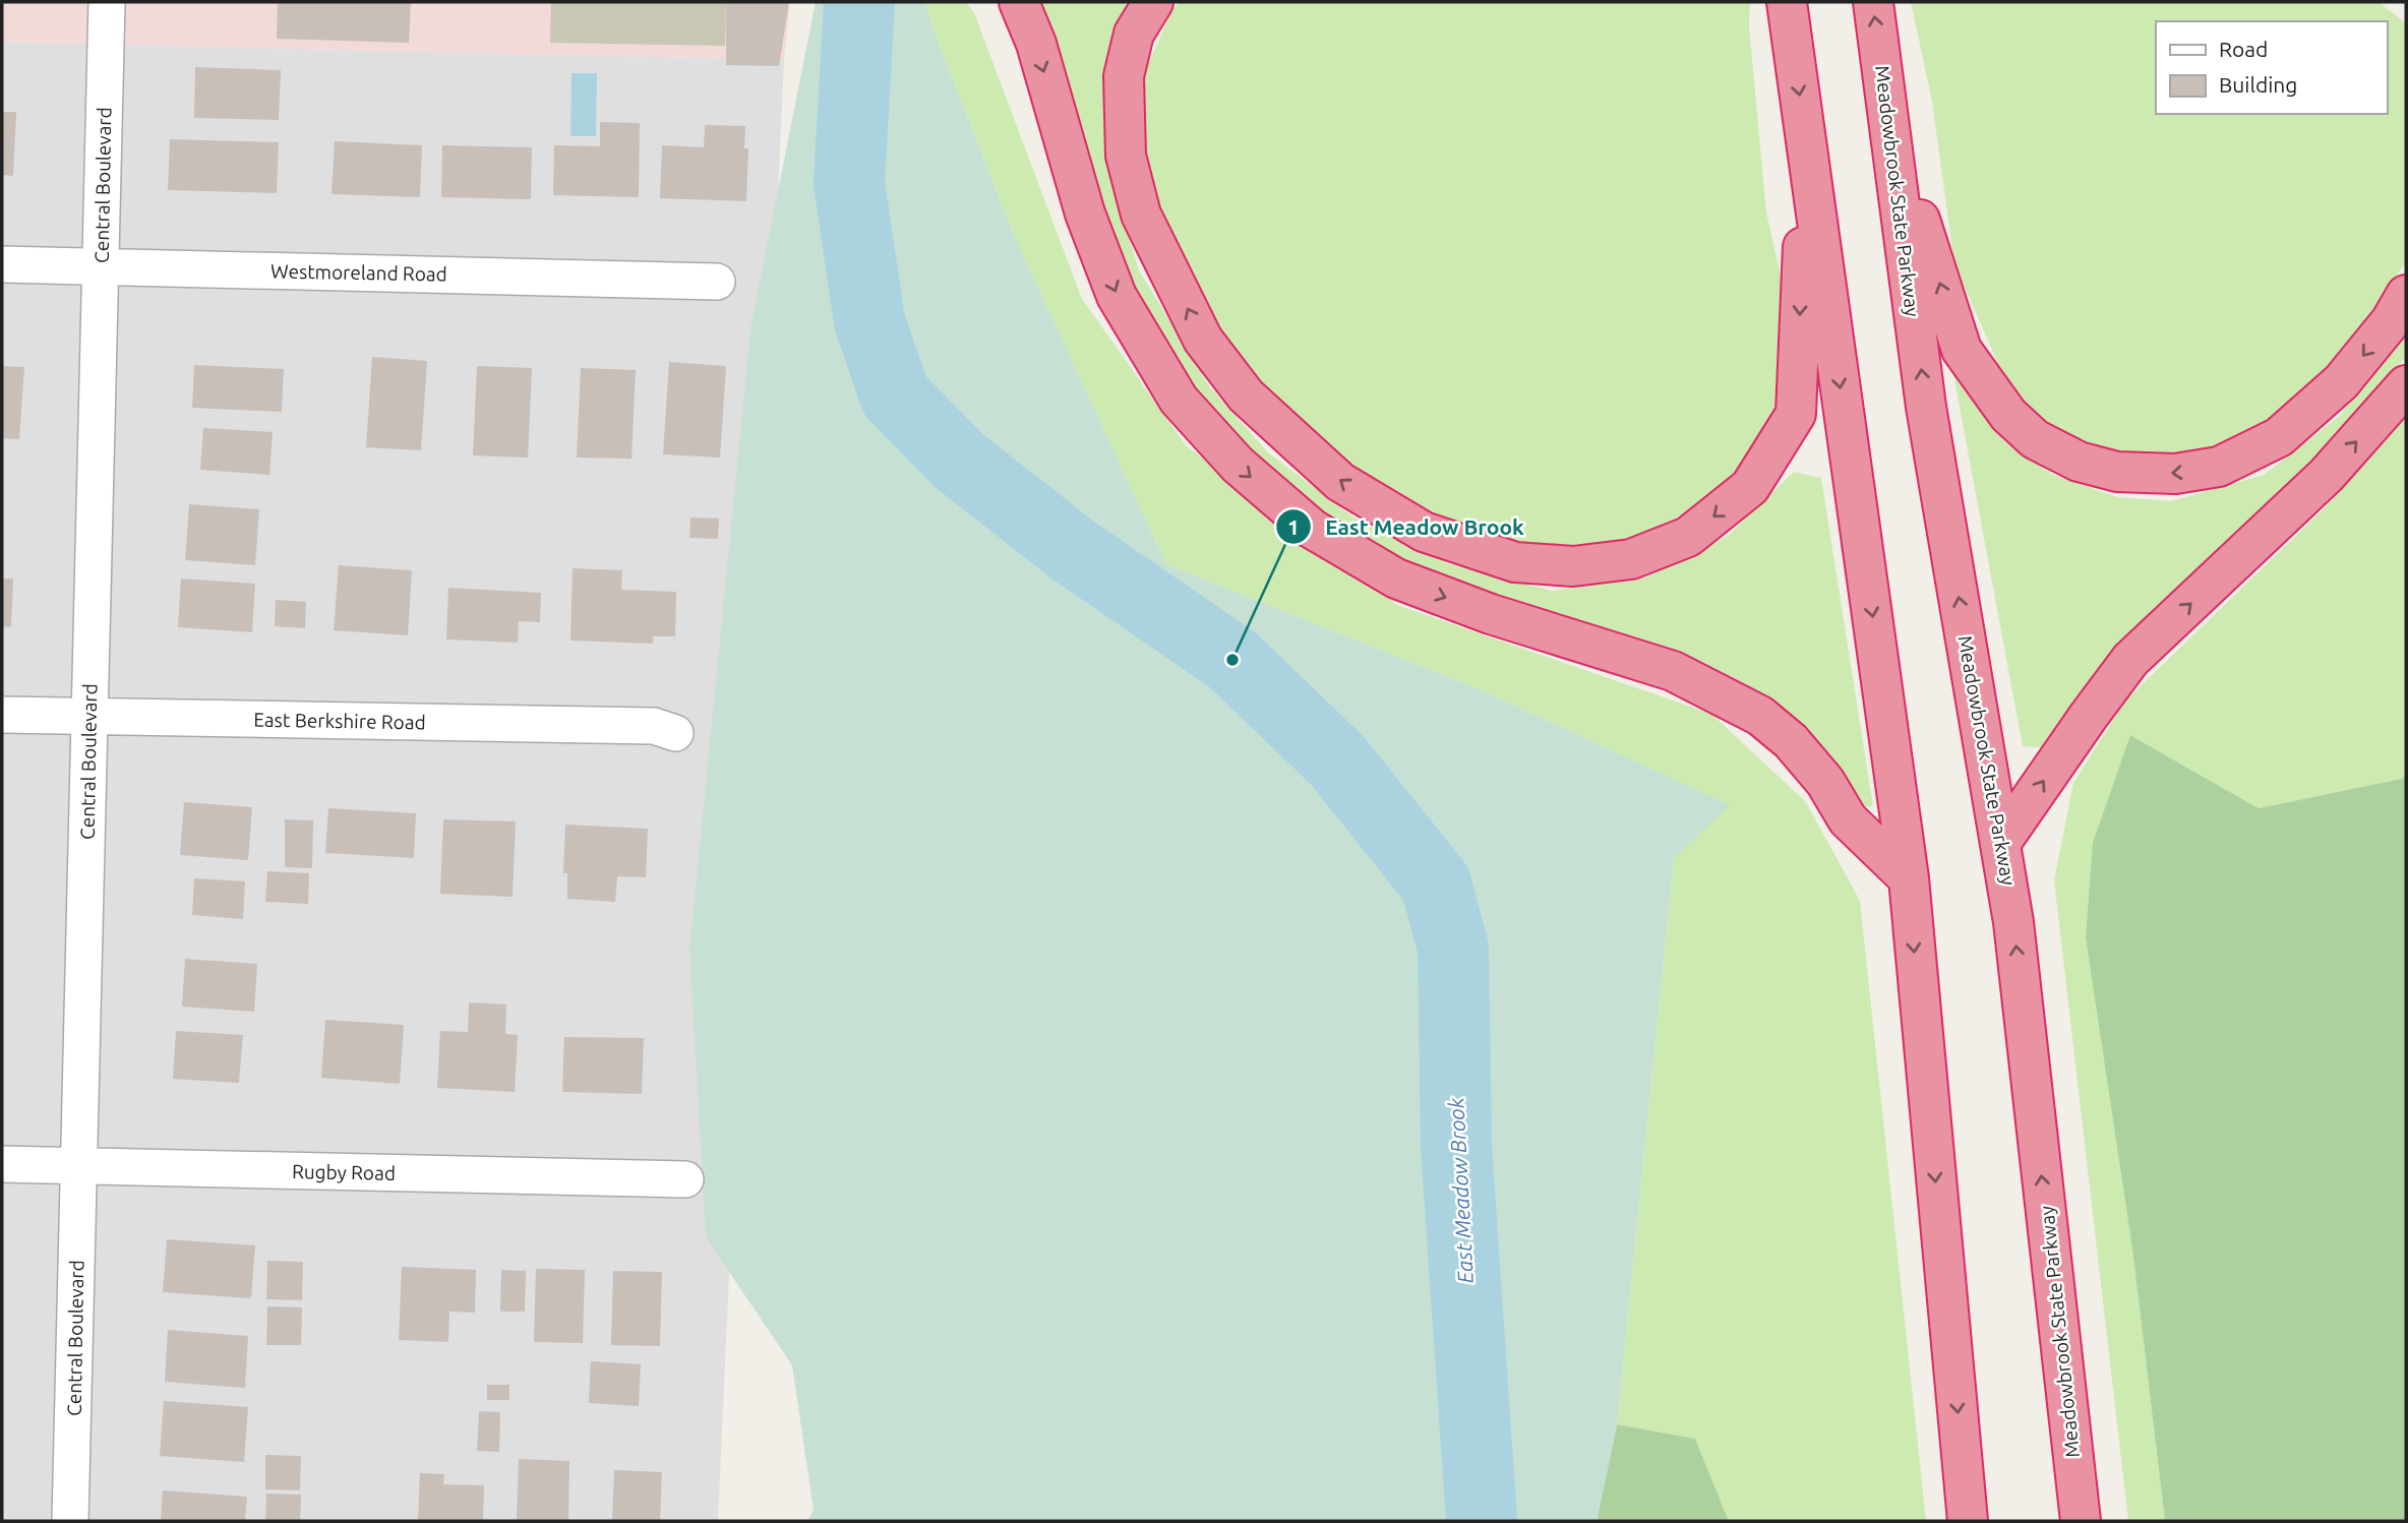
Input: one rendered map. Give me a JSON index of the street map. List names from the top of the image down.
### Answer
{
  "streets": {
    "highway": ["Meadowbrook State Parkway"],
    "street": [
      "Central Boulevard",
      "Westmoreland Road",
      "East Berkshire Road",
      "Rugby Road"
    ]
  },
  "crossings": [
    ["Central Boulevard", "Westmoreland Road"],
    ["Central Boulevard", "East Berkshire Road"],
    ["Central Boulevard", "Rugby Road"]
  ],
  "water": ["East Meadow Brook"],
  "places": ["East Meadow Brook"],
  "legend": ["Road", "Building"]
}
